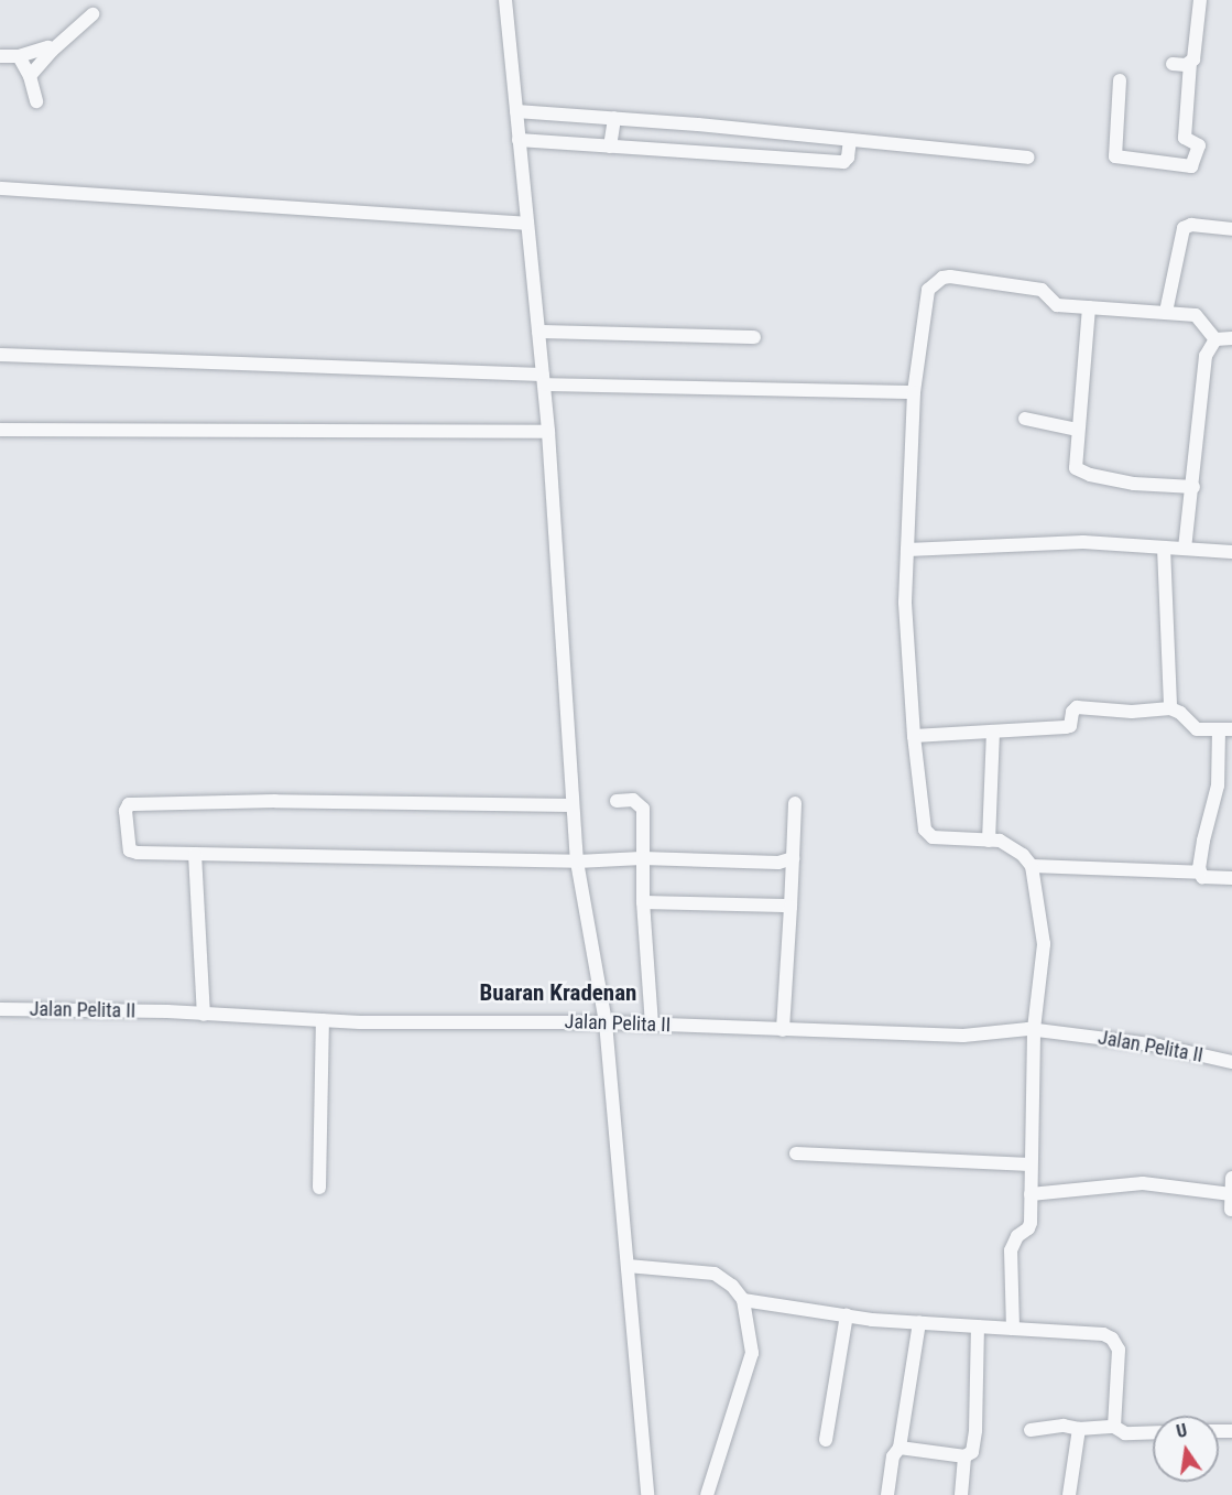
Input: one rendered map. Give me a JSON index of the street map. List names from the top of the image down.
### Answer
{
  "streets": {
    "street": ["Jalan Pelita II"]
  },
  "districts": ["Buaran Kradenan"],
  "north": "top"
}
